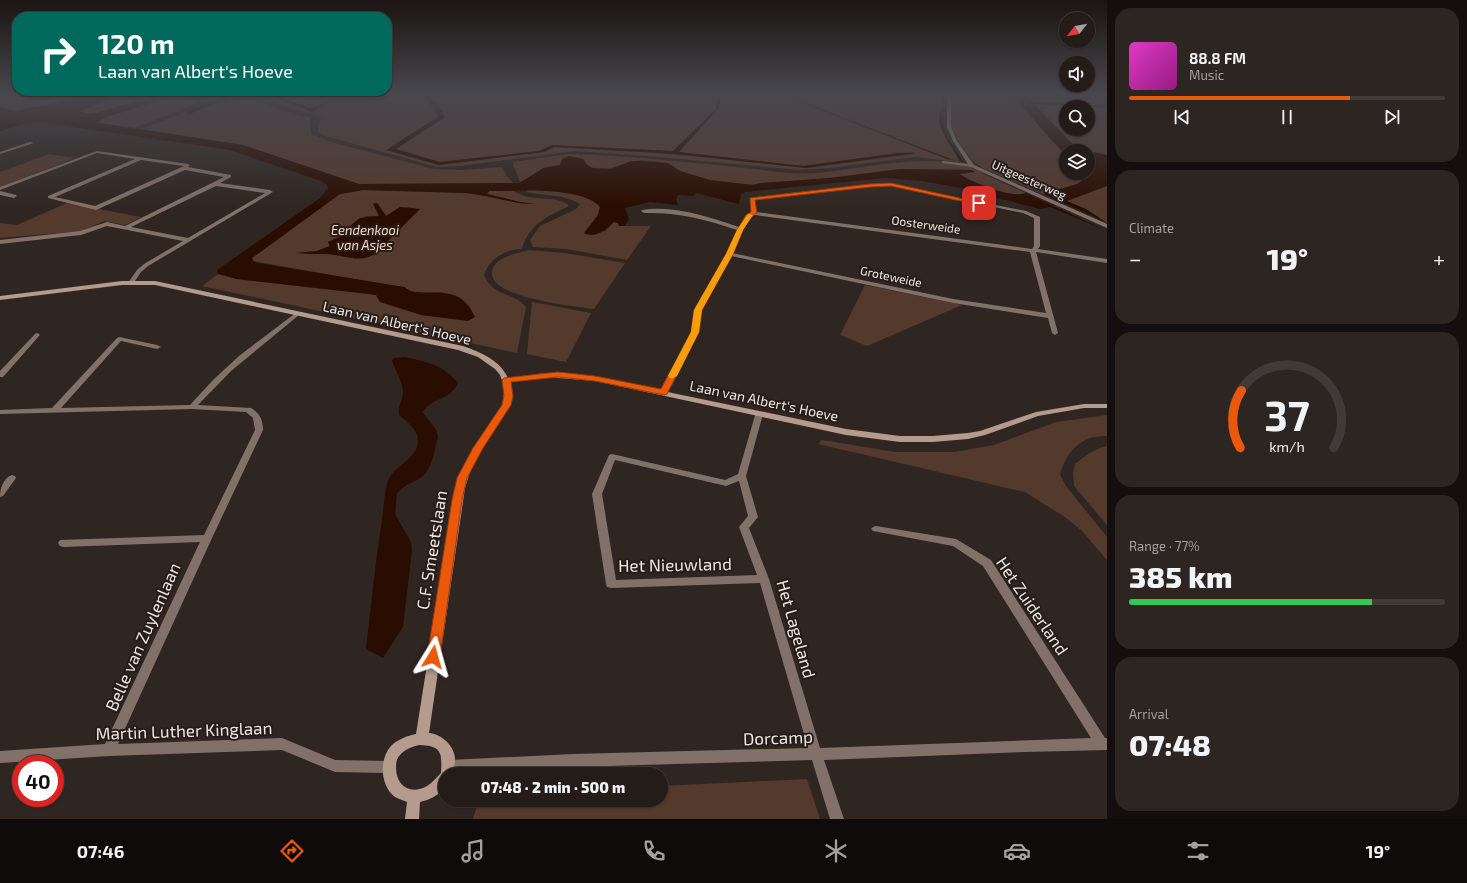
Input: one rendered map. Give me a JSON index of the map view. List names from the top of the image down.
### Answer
{
  "streets": {
    "street": [
      "Uitgeesterweg",
      "Oosterweide",
      "Groteweide",
      "Laan van Albert's Hoeve",
      "C.F. Smeetslaan",
      "Het Nieuwland",
      "Het Zuiderland",
      "Het Lageland",
      "Belle van Zuylenlaan",
      "Martin Luther Kinglaan",
      "Dorcamp"
    ]
  },
  "crossings": [
    ["Laan van Albert's Hoeve", "C.F. Smeetslaan"],
    ["Het Nieuwland", "Het Lageland"],
    ["Het Zuiderland", "Dorcamp"],
    ["Het Lageland", "Dorcamp"],
    ["Belle van Zuylenlaan", "Martin Luther Kinglaan"]
  ],
  "water": ["Eendenkooi van Asjes"],
  "north": "bottom left",
  "page": {
    "turn": ["120 m", "Laan van Albert's Hoeve"],
    "song": ["88.8 FM", "Music"],
    "tile": [
      "Climate",
      ["Range · 77%", "385 km"],
      ["Arrival", "07:48"]
    ],
    "heat": ["−", "19°", "+"],
    "limit": "40",
    "trip": "07:48 · 2 min · 500 m",
    "tabs": ["07:46", "19°"],
    "gauge": ["37", "km/h"]
  }
}
